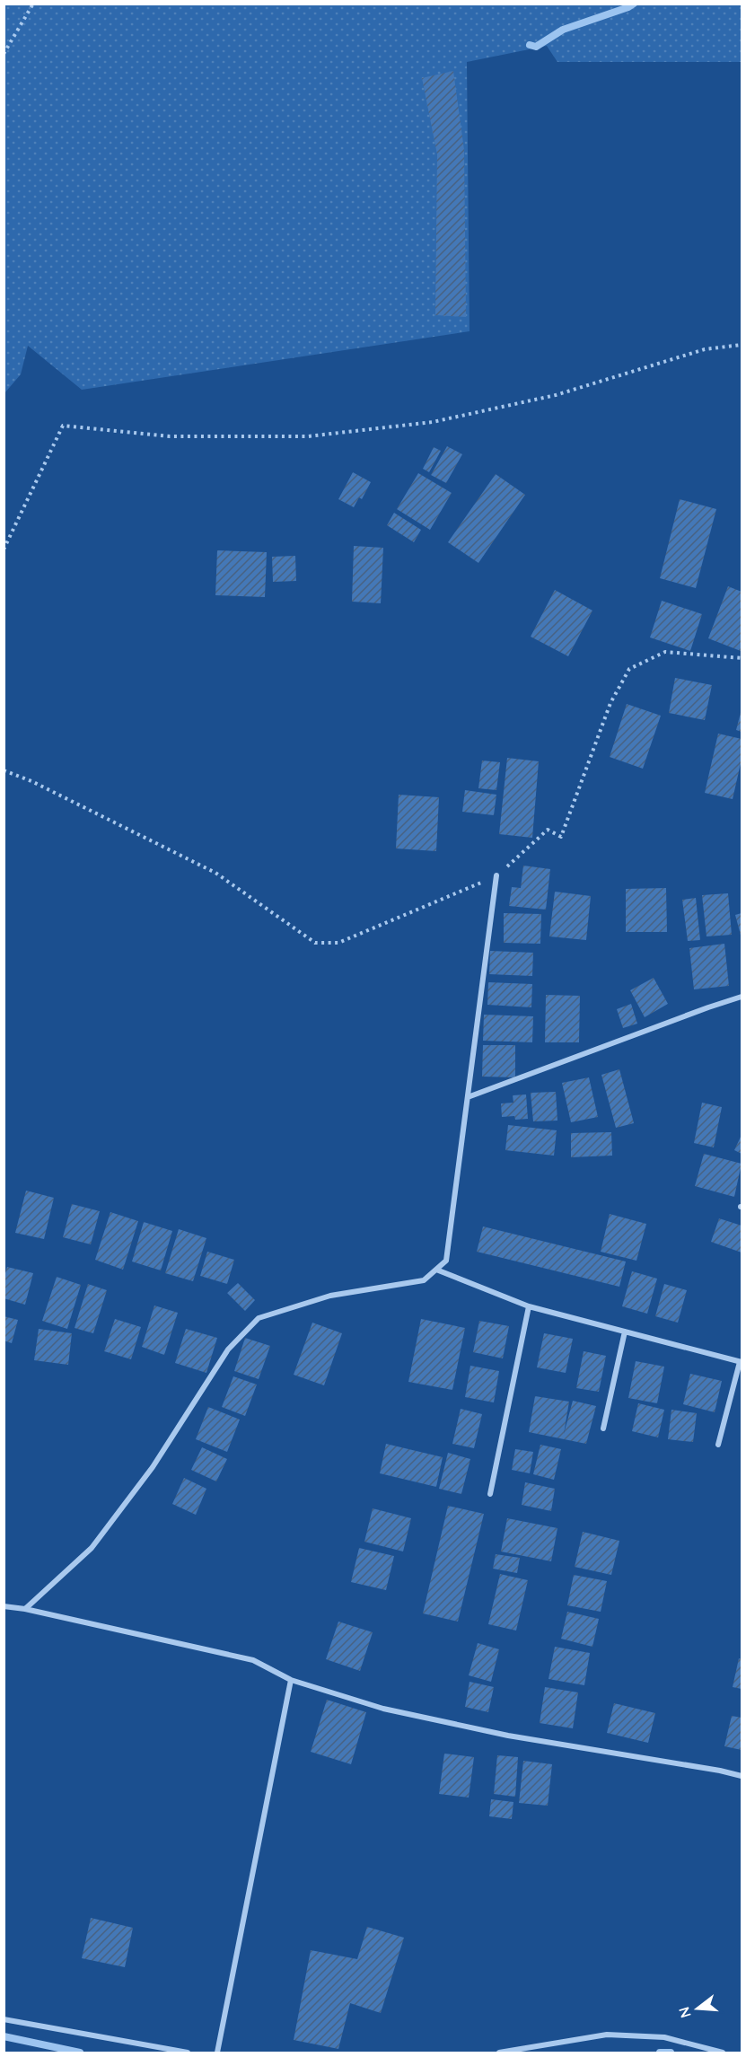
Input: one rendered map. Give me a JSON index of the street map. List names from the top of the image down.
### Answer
{
  "north": "left"
}
